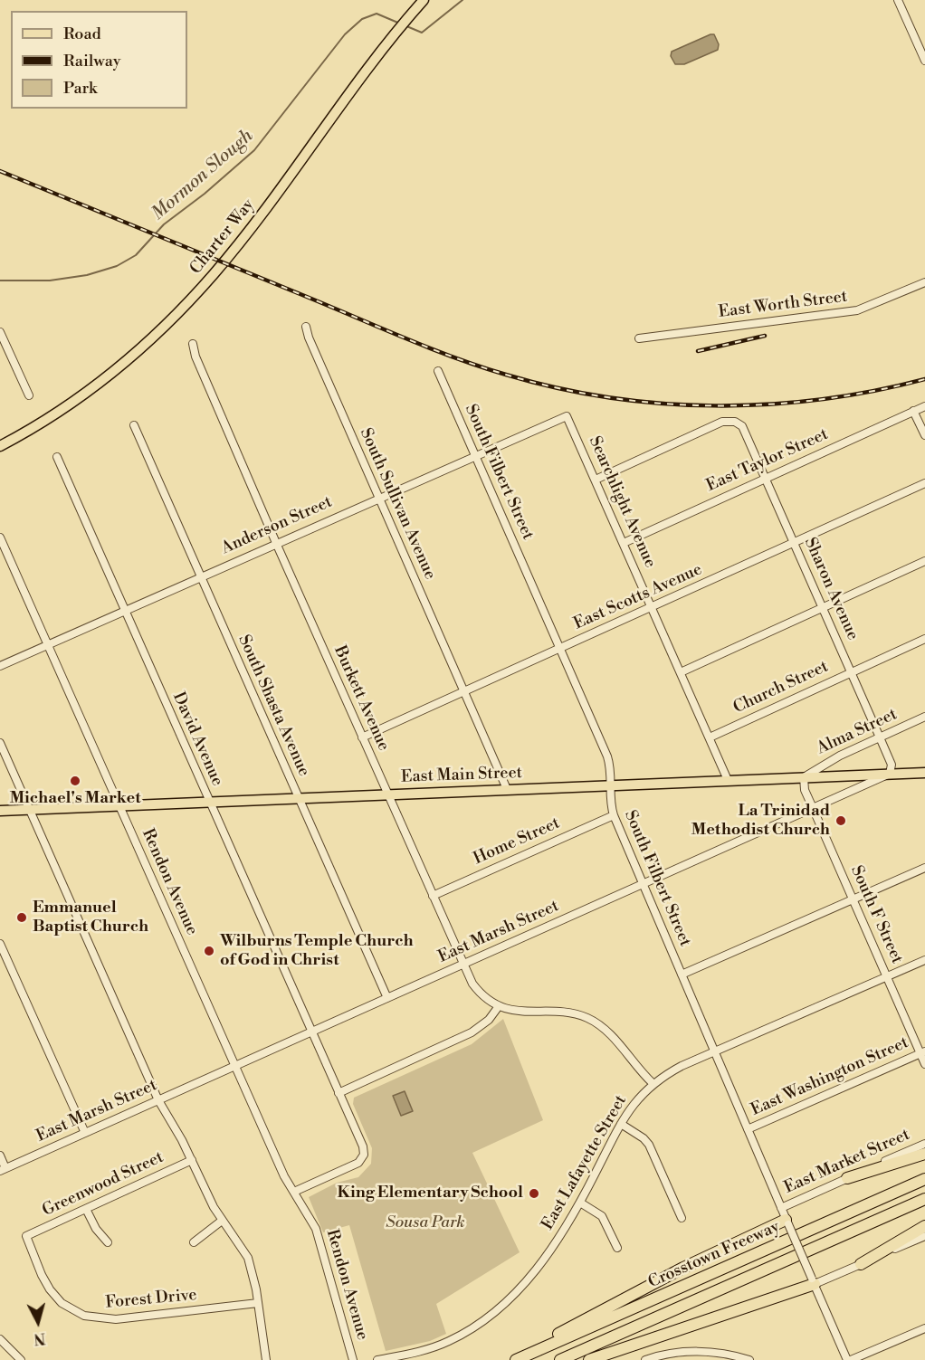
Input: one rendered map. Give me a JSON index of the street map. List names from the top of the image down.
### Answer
{
  "streets": {
    "highway": ["Crosstown Freeway"],
    "main road": ["Charter Way", "East Main Street"],
    "street": [
      "East Worth Street",
      "East Taylor Street",
      "South Filbert Street",
      "Searchlight Avenue",
      "South Sullivan Avenue",
      "Anderson Street",
      "Sharon Avenue",
      "East Scotts Avenue",
      "Church Street",
      "Burkett Avenue",
      "South Shasta Avenue",
      "Alma Street",
      "David Avenue",
      "Home Street",
      "Rendon Avenue",
      "South F Street",
      "East Marsh Street",
      "East Washington Street",
      "East Market Street",
      "East Lafayette Street",
      "Greenwood Street",
      "Forest Drive"
    ]
  },
  "crossings": [
    ["East Taylor Street", "Searchlight Avenue"],
    ["East Taylor Street", "Sharon Avenue"],
    ["South Filbert Street", "Anderson Street"],
    ["South Filbert Street", "East Scotts Avenue"],
    ["South Filbert Street", "East Main Street"],
    ["South Filbert Street", "Home Street"],
    ["South Filbert Street", "East Marsh Street"],
    ["South Filbert Street", "East Washington Street"],
    ["South Filbert Street", "East Market Street"],
    ["South Filbert Street", "East Lafayette Street"],
    ["Searchlight Avenue", "Anderson Street"],
    ["Searchlight Avenue", "Sharon Avenue"],
    ["Searchlight Avenue", "East Scotts Avenue"],
    ["Searchlight Avenue", "Church Street"],
    ["Searchlight Avenue", "East Main Street"],
    ["South Sullivan Avenue", "Anderson Street"],
    ["South Sullivan Avenue", "East Scotts Avenue"],
    ["South Sullivan Avenue", "East Main Street"],
    ["Anderson Street", "Burkett Avenue"],
    ["Anderson Street", "South Shasta Avenue"],
    ["Anderson Street", "David Avenue"],
    ["Anderson Street", "Rendon Avenue"],
    ["Sharon Avenue", "East Scotts Avenue"],
    ["Sharon Avenue", "Church Street"],
    ["Sharon Avenue", "Alma Street"],
    ["Sharon Avenue", "East Main Street"],
    ["Sharon Avenue", "East Marsh Street"],
    ["East Scotts Avenue", "Burkett Avenue"],
    ["Burkett Avenue", "East Main Street"],
    ["Burkett Avenue", "Home Street"],
    ["Burkett Avenue", "East Marsh Street"],
    ["Burkett Avenue", "East Lafayette Street"],
    ["South Shasta Avenue", "East Main Street"],
    ["South Shasta Avenue", "East Marsh Street"],
    ["Alma Street", "East Main Street"],
    ["Alma Street", "South F Street"],
    ["David Avenue", "East Main Street"],
    ["David Avenue", "Rendon Avenue"],
    ["David Avenue", "East Marsh Street"],
    ["East Main Street", "Rendon Avenue"],
    ["East Main Street", "South F Street"],
    ["East Main Street", "East Marsh Street"],
    ["Rendon Avenue", "East Marsh Street"],
    ["South F Street", "East Marsh Street"],
    ["South F Street", "East Washington Street"],
    ["South F Street", "East Lafayette Street"],
    ["Greenwood Street", "Forest Drive"]
  ],
  "water": ["Mormon Slough"],
  "parks": ["Sousa Park"],
  "places": [
    "Michael's Market",
    "La Trinidad Methodist Church",
    "Emmanuel Baptist Church",
    "Wilburns Temple Church of God in Christ",
    "King Elementary School"
  ],
  "legend": ["Road", "Railway", "Park"],
  "north": "bottom"
}
